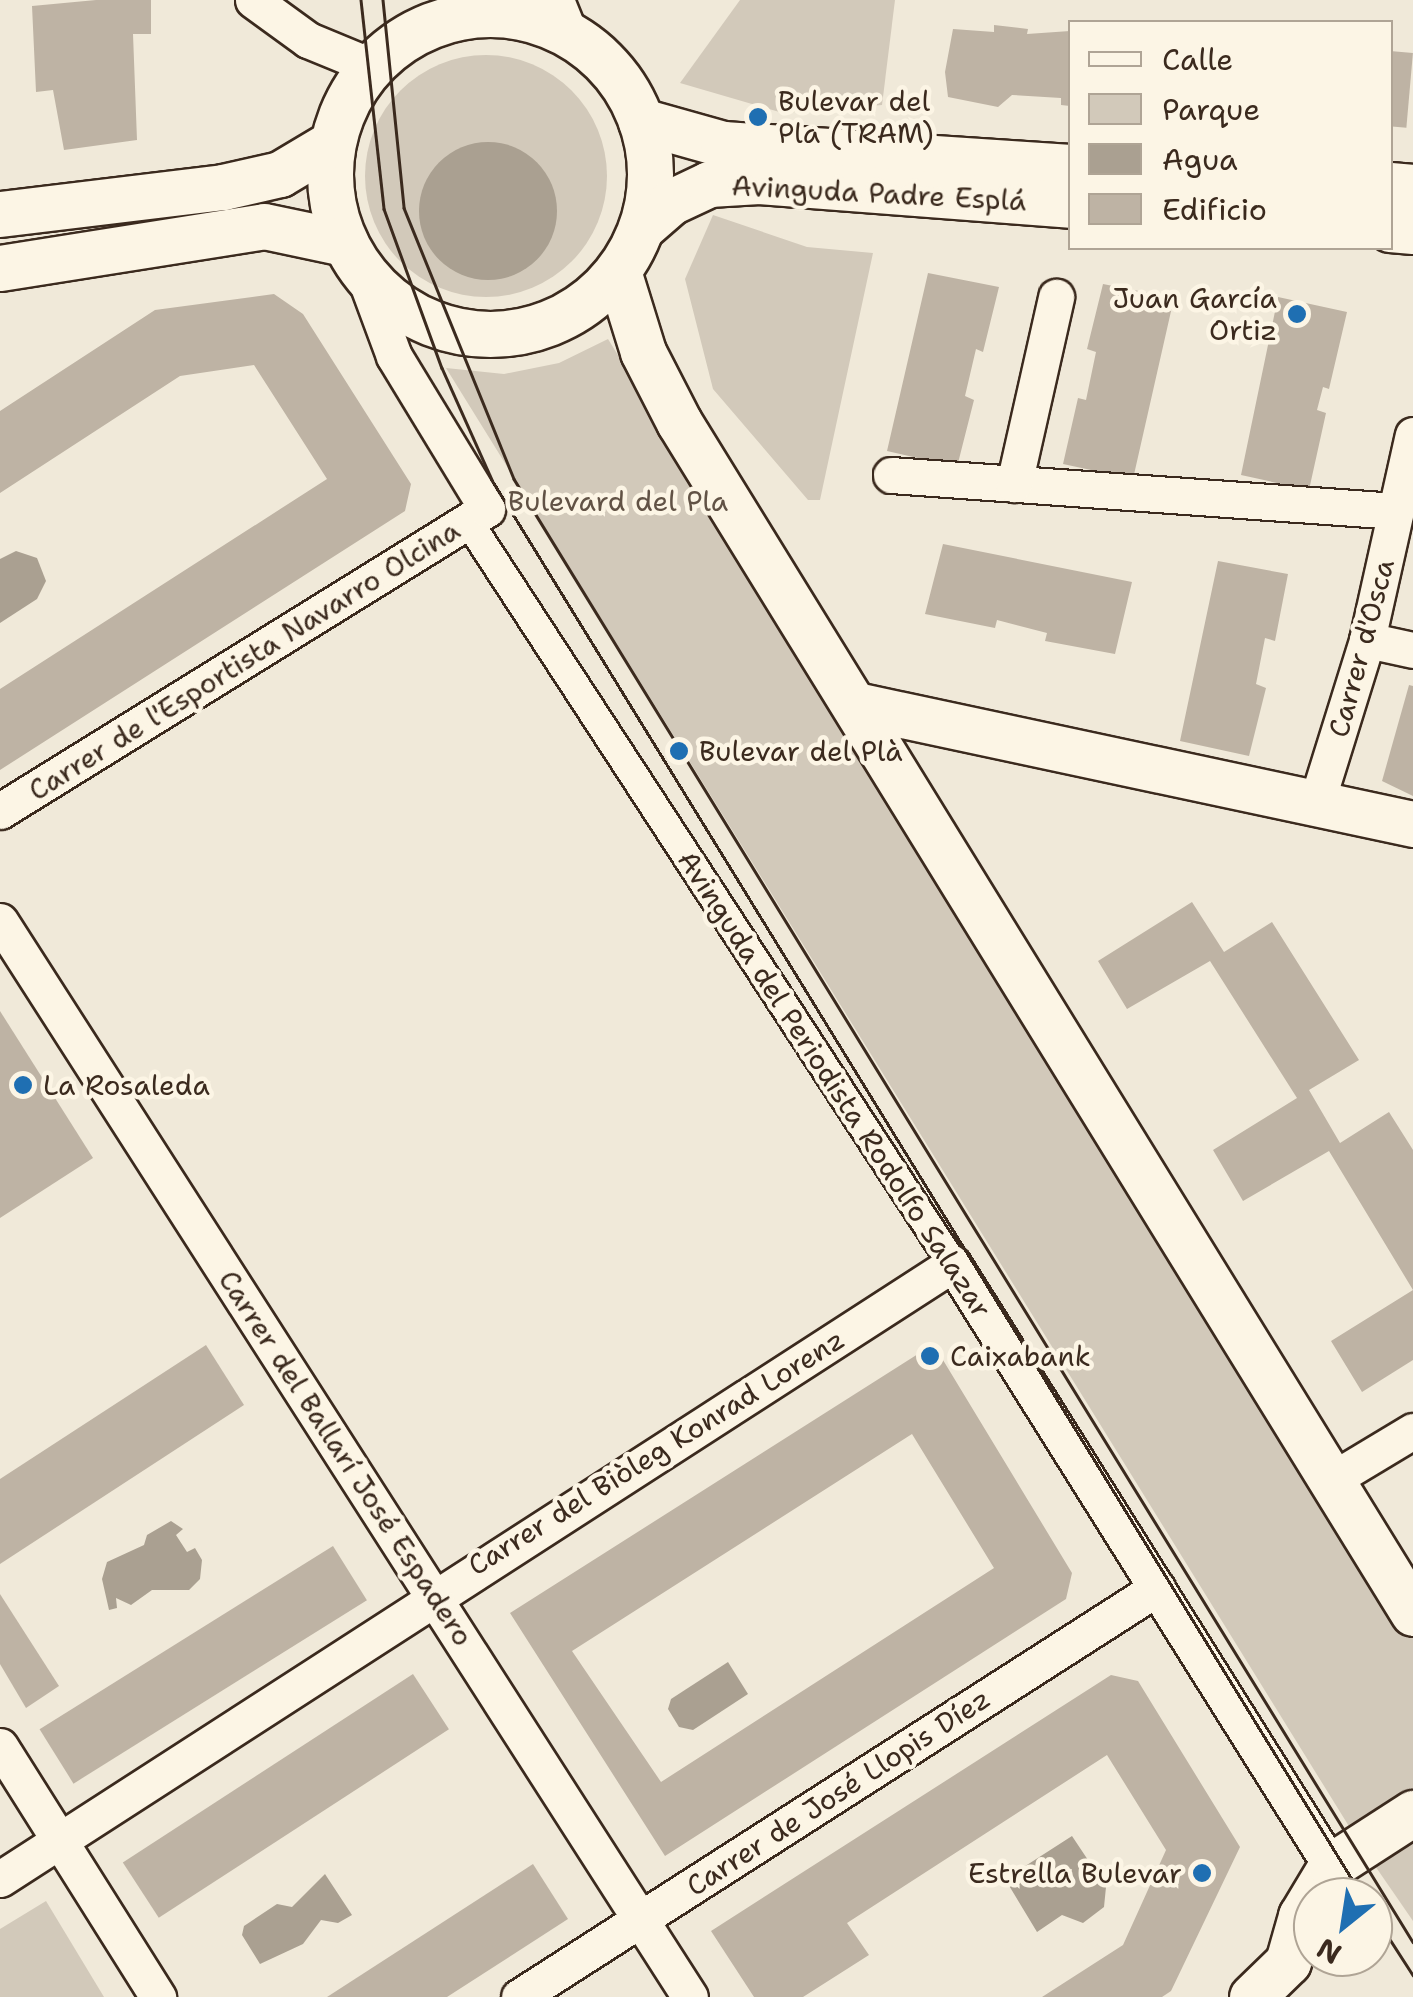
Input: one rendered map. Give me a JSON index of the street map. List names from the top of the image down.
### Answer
{
  "streets": {
    "street": [
      "Avinguda Padre Esplá",
      "Carrer d'Osca",
      "Carrer de l'Esportista Navarro Olcina",
      "Avinguda del Periodista Rodolfo Salazar",
      "Carrer del Biòleg Konrad Lorenz",
      "Carrer del Ballarí José Espadero",
      "Carrer de José Llopis Díez"
    ]
  },
  "crossings": [
    ["Avinguda Padre Esplá", "Avinguda del Periodista Rodolfo Salazar"],
    ["Carrer de l'Esportista Navarro Olcina", "Avinguda del Periodista Rodolfo Salazar"],
    ["Avinguda del Periodista Rodolfo Salazar", "Carrer del Biòleg Konrad Lorenz"],
    ["Avinguda del Periodista Rodolfo Salazar", "Carrer de José Llopis Díez"],
    ["Carrer del Biòleg Konrad Lorenz", "Carrer del Ballarí José Espadero"],
    ["Carrer del Ballarí José Espadero", "Carrer de José Llopis Díez"]
  ],
  "parks": ["Bulevard del Pla"],
  "places": [
    "Bulevar del Pla (TRAM)",
    "Juan García Ortiz",
    "Bulevar del Plà",
    "La Rosaleda",
    "Caixabank",
    "Estrella Bulevar"
  ],
  "legend": [
    "Calle",
    "Parque",
    "Agua",
    "Edificio"
  ],
  "north": "bottom left"
}
